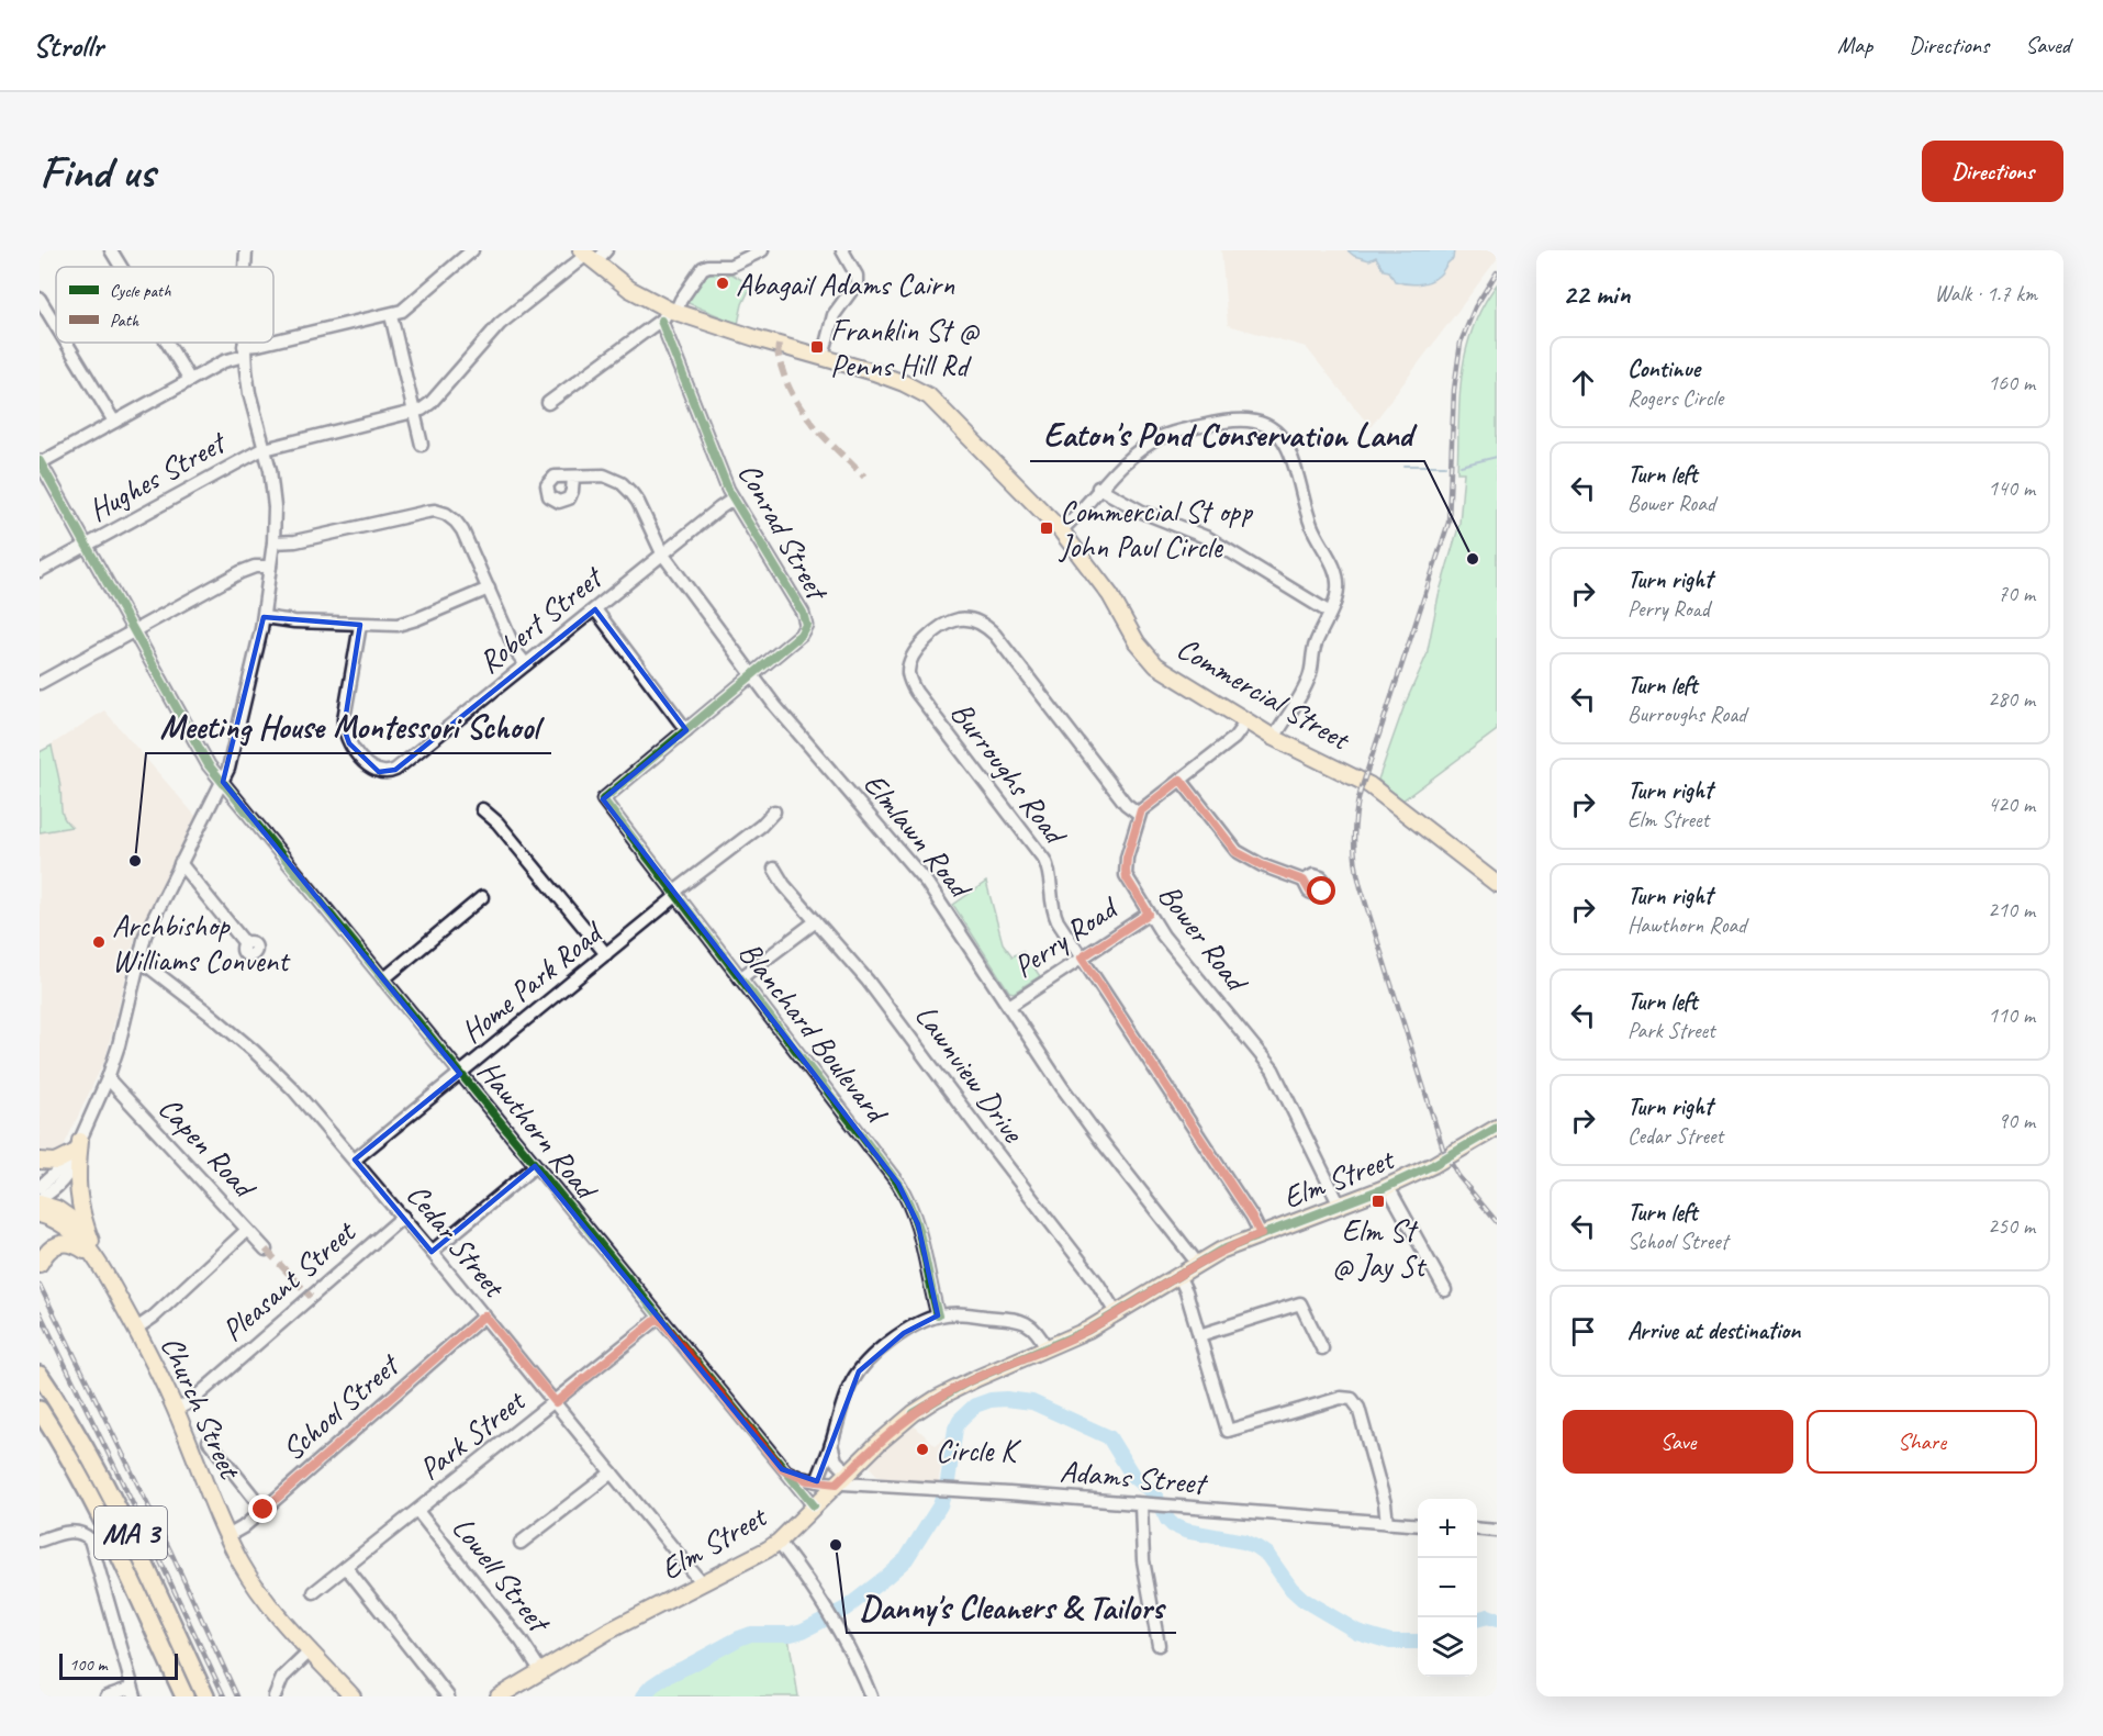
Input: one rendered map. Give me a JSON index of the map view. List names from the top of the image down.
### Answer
{
  "streets": {
    "highway": ["MA 3"],
    "main road": ["Commercial Street", "Elm Street", "Church Street"],
    "street": [
      "Hughes Street",
      "Conrad Street",
      "Robert Street",
      "Burroughs Road",
      "Elmlawn Road",
      "Bower Road",
      "Perry Road",
      "Home Park Road",
      "Blanchard Boulevard",
      "Lawnview Drive",
      "Hawthorn Road",
      "Capen Road",
      "Cedar Street",
      "Pleasant Street",
      "School Street",
      "Park Street",
      "Adams Street",
      "Lowell Street"
    ]
  },
  "crossings": [
    ["Hughes Street", "Hawthorn Road"],
    ["Conrad Street", "Robert Street"],
    ["Conrad Street", "Commercial Street"],
    ["Conrad Street", "Elmlawn Road"],
    ["Conrad Street", "Blanchard Boulevard"],
    ["Robert Street", "Elmlawn Road"],
    ["Burroughs Road", "Bower Road"],
    ["Burroughs Road", "Perry Road"],
    ["Burroughs Road", "Elm Street"],
    ["Elmlawn Road", "Perry Road"],
    ["Elmlawn Road", "Elm Street"],
    ["Bower Road", "Perry Road"],
    ["Bower Road", "Elm Street"],
    ["Home Park Road", "Blanchard Boulevard"],
    ["Home Park Road", "Hawthorn Road"],
    ["Home Park Road", "Cedar Street"],
    ["Lawnview Drive", "Elm Street"],
    ["Hawthorn Road", "Elm Street"],
    ["Hawthorn Road", "Park Street"],
    ["Elm Street", "Cedar Street"],
    ["Elm Street", "Adams Street"],
    ["Elm Street", "Lowell Street"],
    ["Cedar Street", "Pleasant Street"],
    ["Cedar Street", "School Street"],
    ["Cedar Street", "Park Street"],
    ["Pleasant Street", "Church Street"],
    ["Church Street", "School Street"],
    ["Park Street", "Lowell Street"]
  ],
  "places": {
    "other": [
      "Abagail Adams Cairn",
      "Eaton's Pond Conservation Land",
      "Meeting House Montessori School",
      "Archbishop Williams Convent",
      "Circle K",
      "Danny's Cleaners & Tailors"
    ],
    "transit": ["Franklin St @ Penns Hill Rd", "Commercial St opp John Paul Circle", "Elm St @ Jay St"]
  },
  "legend": ["Cycle path", "Path"],
  "scale_bar": "100 m",
  "page": {
    "header": "Strollr",
    "nav": ["Map", "Directions", "Saved"],
    "buttons": [
      "Directions",
      ["Save", "Share"]
    ],
    "title": "Find us",
    "heading": ["22 min", "Walk · 1.7 km"],
    "list": [
      ["Continue", "Rogers Circle", "160 m"],
      ["Turn left", "Bower Road", "140 m"],
      ["Turn right", "Perry Road", "70 m"],
      ["Turn left", "Burroughs Road", "280 m"],
      ["Turn right", "Elm Street", "420 m"],
      ["Turn right", "Hawthorn Road", "210 m"],
      ["Turn left", "Park Street", "110 m"],
      ["Turn right", "Cedar Street", "90 m"],
      ["Turn left", "School Street", "250 m"],
      "Arrive at destination"
    ],
    "map_buttons": ["+", "−"],
    "scale": "100 m"
  }
}
